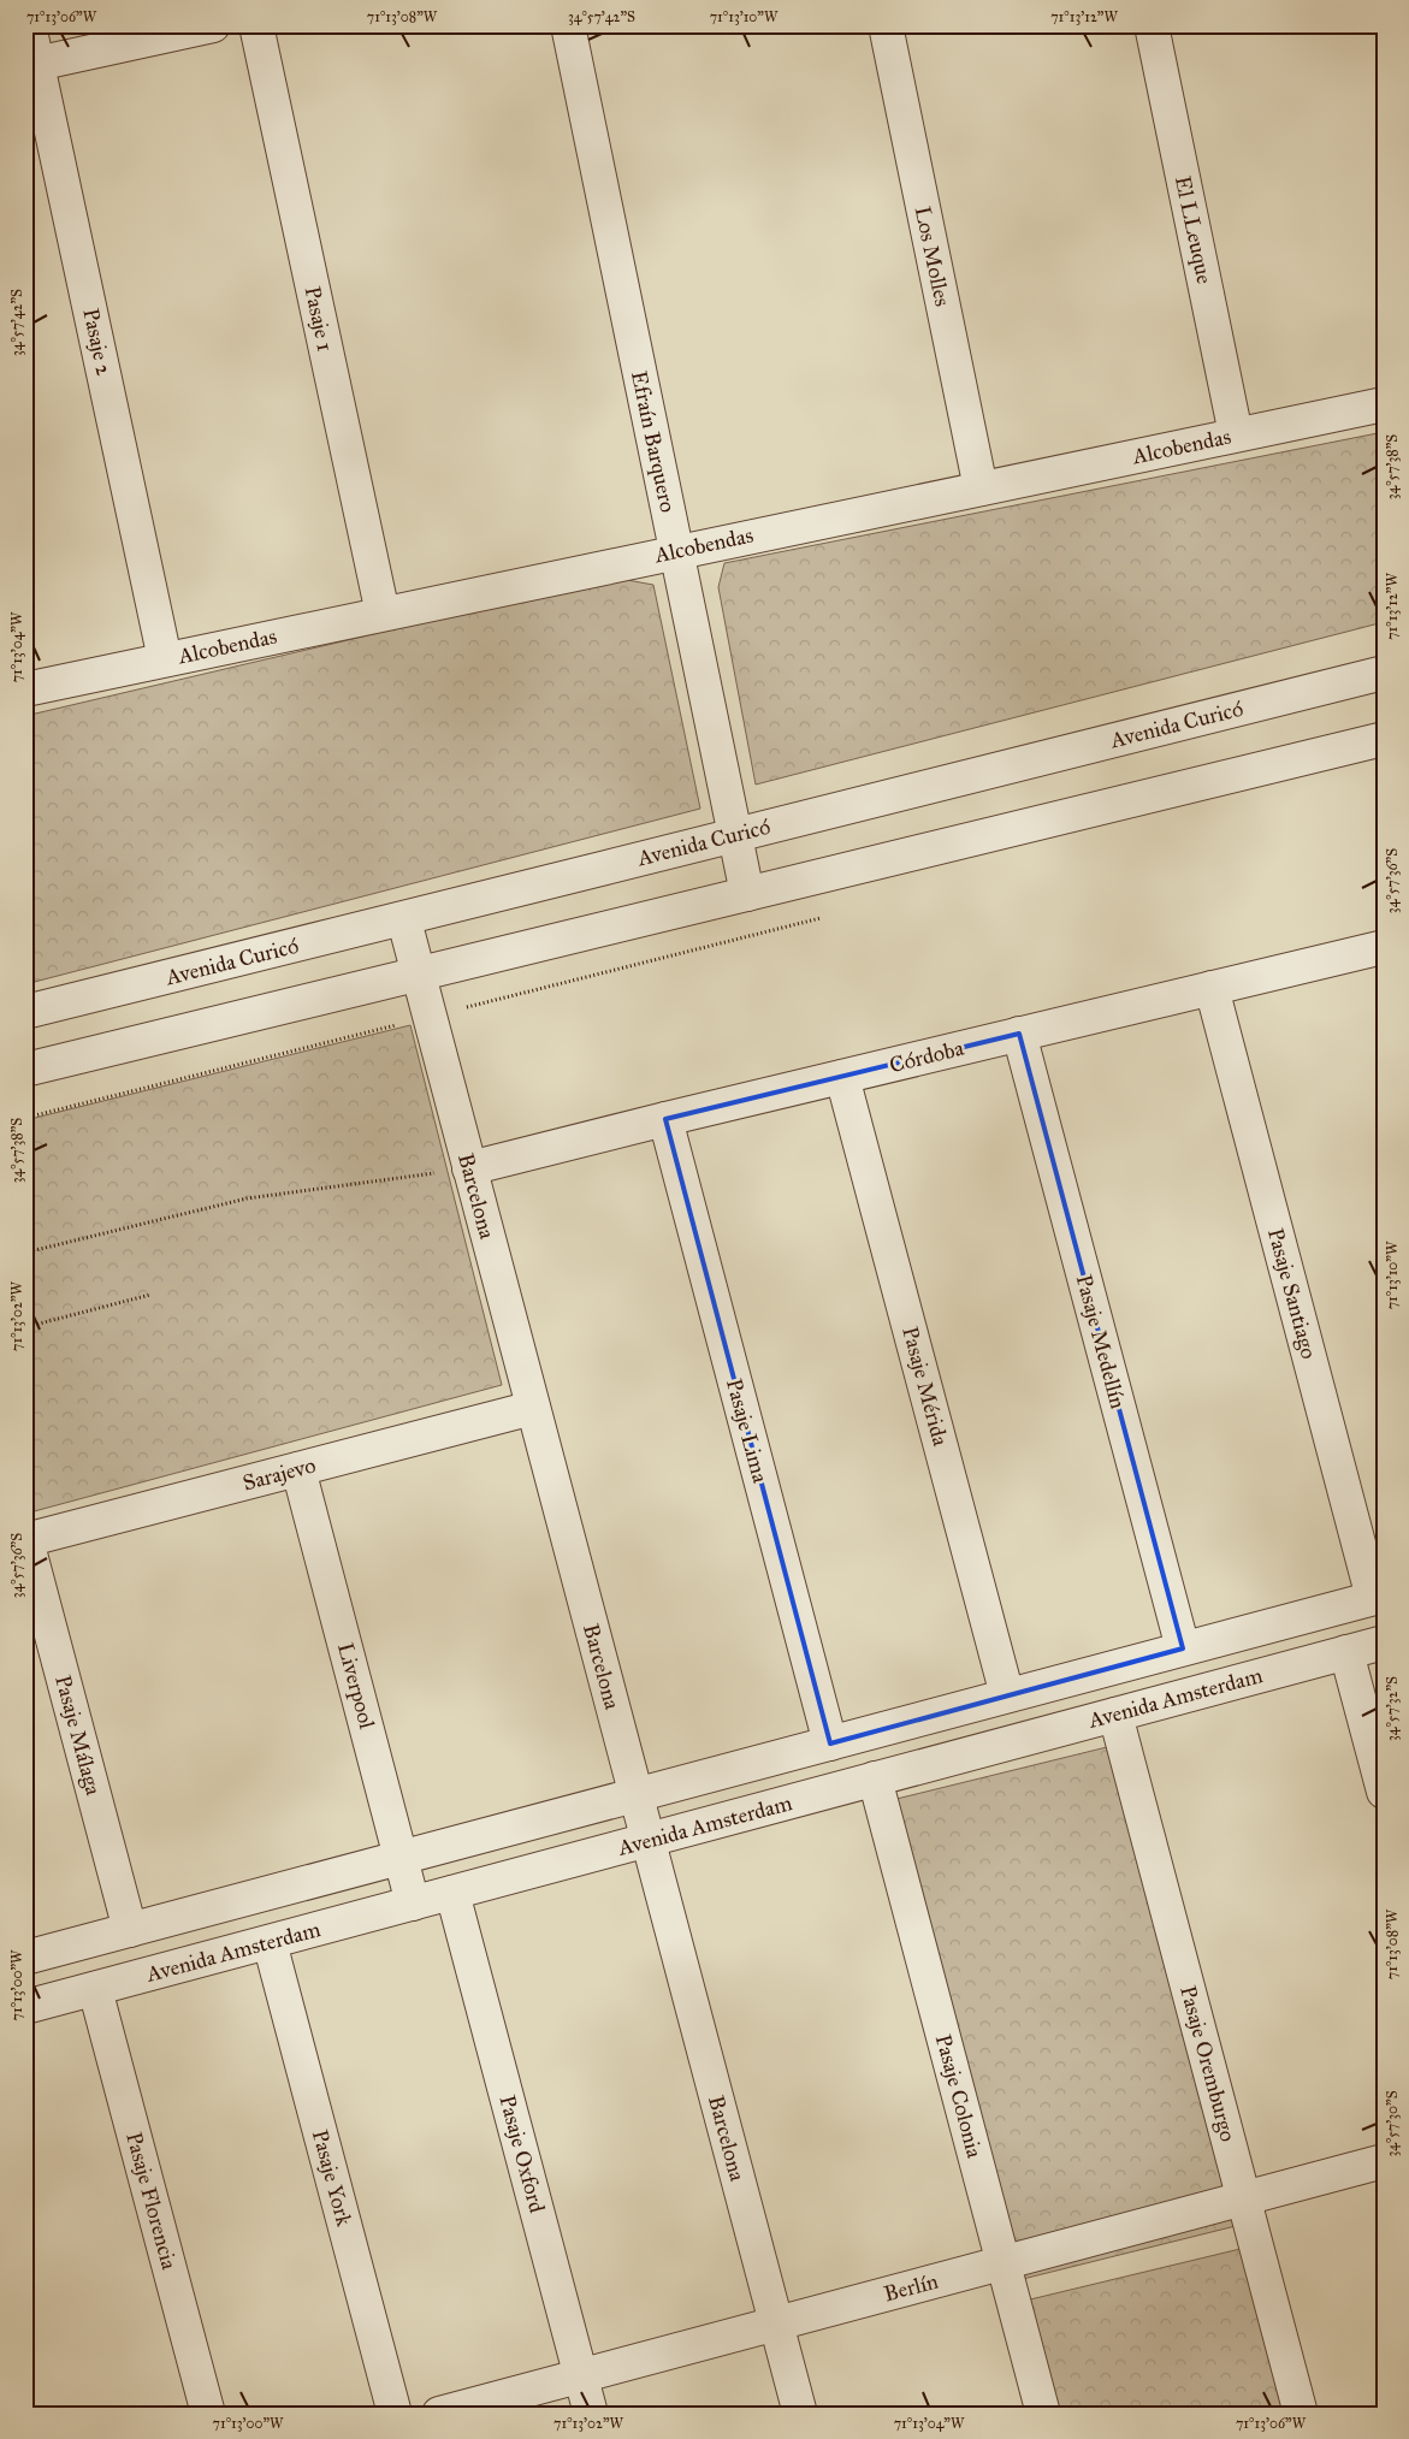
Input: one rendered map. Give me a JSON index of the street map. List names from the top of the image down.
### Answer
{
  "streets": {
    "street": [
      "El LLeuque",
      "Los Molles",
      "Pasaje 1",
      "Pasaje 2",
      "Efraín Barquero",
      "Alcobendas",
      "Avenida Curicó",
      "Córdoba",
      "Barcelona",
      "Pasaje Santiago",
      "Pasaje Medellín",
      "Pasaje Mérida",
      "Pasaje Lima",
      "Sarajevo",
      "Liverpool",
      "Avenida Amsterdam",
      "Pasaje Málaga",
      "Pasaje Oremburgo",
      "Pasaje Colonia",
      "Pasaje Oxford",
      "Pasaje York",
      "Pasaje Florencia",
      "Berlín"
    ]
  },
  "crossings": [
    ["El LLeuque", "Alcobendas"],
    ["Los Molles", "Alcobendas"],
    ["Pasaje 1", "Alcobendas"],
    ["Pasaje 2", "Alcobendas"],
    ["Efraín Barquero", "Alcobendas"],
    ["Efraín Barquero", "Avenida Curicó"],
    ["Avenida Curicó", "Barcelona"],
    ["Córdoba", "Barcelona"],
    ["Córdoba", "Pasaje Santiago"],
    ["Córdoba", "Pasaje Medellín"],
    ["Córdoba", "Pasaje Mérida"],
    ["Córdoba", "Pasaje Lima"],
    ["Barcelona", "Sarajevo"],
    ["Barcelona", "Avenida Amsterdam"],
    ["Barcelona", "Berlín"],
    ["Sarajevo", "Liverpool"],
    ["Sarajevo", "Pasaje Málaga"],
    ["Liverpool", "Avenida Amsterdam"],
    ["Avenida Amsterdam", "Pasaje Oremburgo"],
    ["Avenida Amsterdam", "Pasaje Colonia"],
    ["Avenida Amsterdam", "Pasaje Oxford"],
    ["Avenida Amsterdam", "Pasaje York"],
    ["Avenida Amsterdam", "Pasaje Florencia"],
    ["Pasaje Oremburgo", "Berlín"],
    ["Pasaje Colonia", "Berlín"],
    ["Pasaje Oxford", "Berlín"]
  ],
  "coordinates": [
    "71°13'06\"W",
    "71°13'08\"W",
    "34°57'42\"S",
    "71°13'10\"W",
    "71°13'12\"W",
    "34°57'38\"S",
    "71°13'04\"W",
    "34°57'36\"S",
    "71°13'02\"W",
    "34°57'32\"S",
    "71°13'00\"W",
    "34°57'30\"S"
  ]
}
